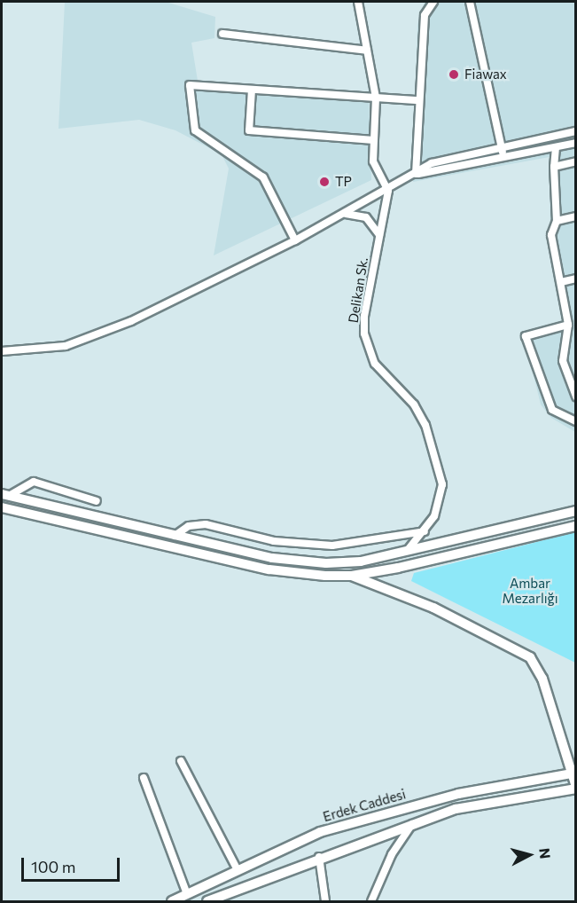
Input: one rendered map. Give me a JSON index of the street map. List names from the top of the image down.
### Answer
{
  "streets": {
    "street": ["Delikan Sk.", "Erdek Caddesi"]
  },
  "parks": ["Ambar Mezarlığı"],
  "places": ["Fiawax", "TP"],
  "scale_bar": "100 m",
  "north": "right"
}
